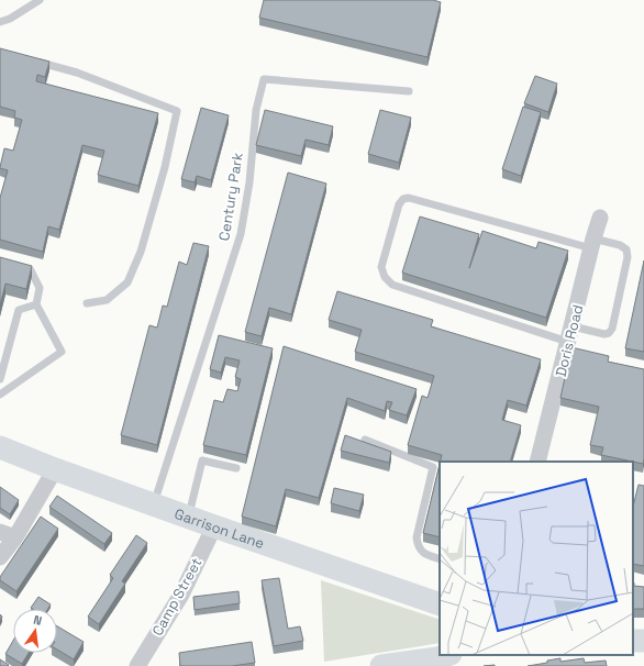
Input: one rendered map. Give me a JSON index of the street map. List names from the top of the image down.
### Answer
{
  "streets": {
    "street": ["Doris Road", "Garrison Lane", "Camp Street"],
    "lane": ["Century Park"]
  },
  "crossings": [
    ["Century Park", "Garrison Lane"],
    ["Garrison Lane", "Camp Street"]
  ],
  "north": "top"
}
